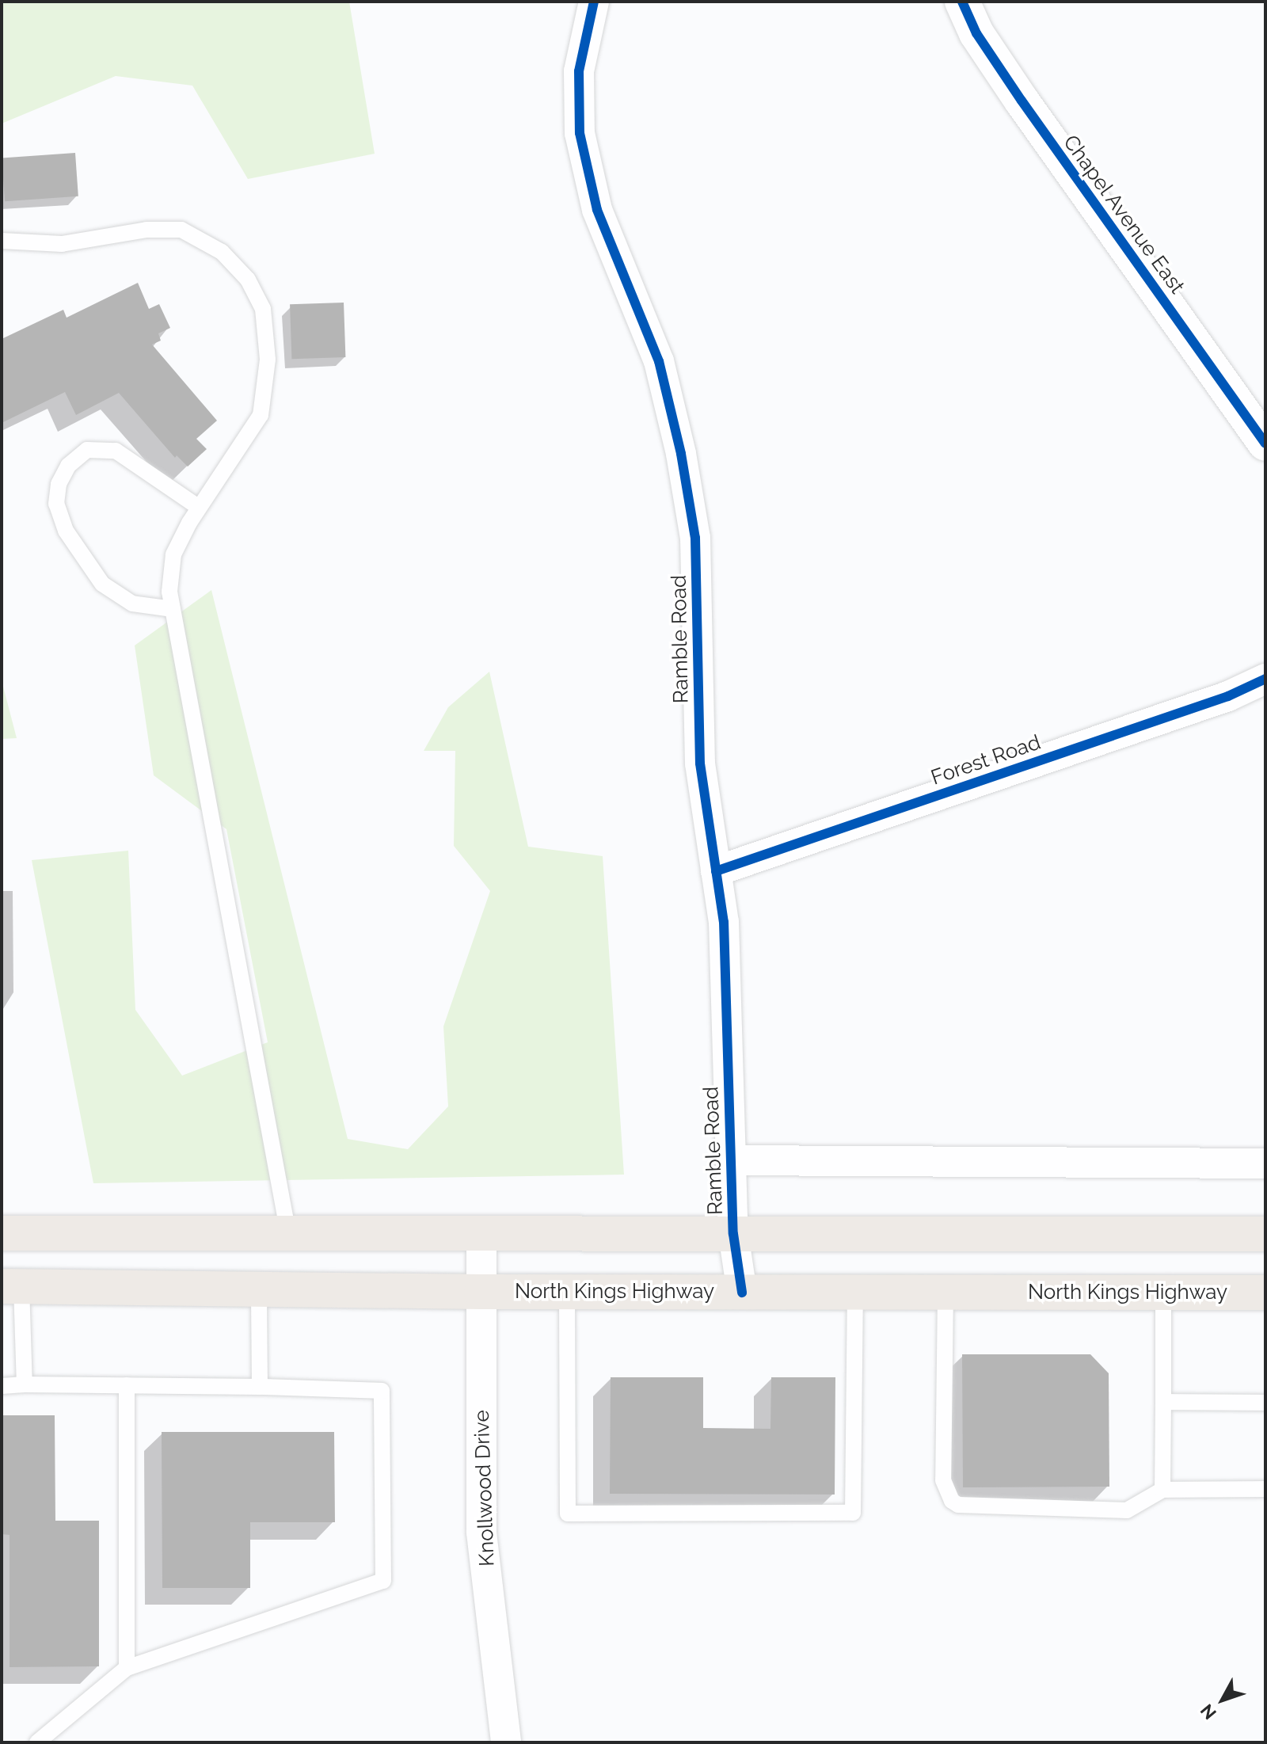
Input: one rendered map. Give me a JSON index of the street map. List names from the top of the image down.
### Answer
{
  "streets": {
    "main road": ["North Kings Highway"],
    "street": [
      "Chapel Avenue East",
      "Ramble Road",
      "Forest Road",
      "Knollwood Drive"
    ]
  },
  "crossings": [
    ["Ramble Road", "Forest Road"],
    ["Ramble Road", "North Kings Highway"],
    ["North Kings Highway", "Knollwood Drive"]
  ],
  "north": "bottom left"
}
